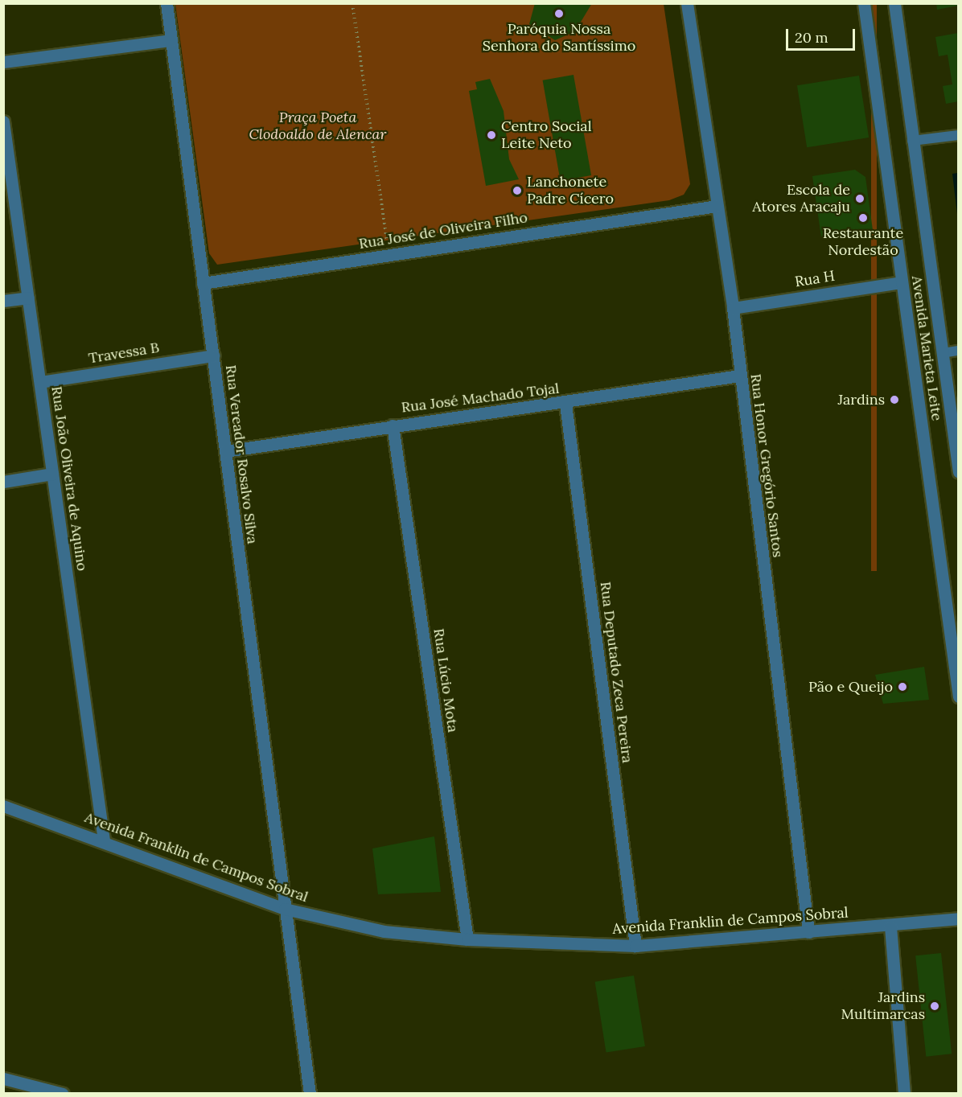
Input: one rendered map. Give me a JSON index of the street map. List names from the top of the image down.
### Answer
{
  "streets": {
    "street": [
      "Rua José de Oliveira Filho",
      "Rua H",
      "Avenida Marieta Leite",
      "Travessa B",
      "Rua José Machado Tojal",
      "Rua Vereador Rosalvo Silva",
      "Rua Honor Gregório Santos",
      "Rua João Oliveira de Aquino",
      "Rua Deputado Zeca Pereira",
      "Rua Lúcio Mota",
      "Avenida Franklin de Campos Sobral"
    ]
  },
  "crossings": [
    ["Rua José de Oliveira Filho", "Rua Vereador Rosalvo Silva"],
    ["Rua José de Oliveira Filho", "Rua Honor Gregório Santos"],
    ["Rua H", "Avenida Marieta Leite"],
    ["Rua H", "Rua Honor Gregório Santos"],
    ["Travessa B", "Rua Vereador Rosalvo Silva"],
    ["Travessa B", "Rua João Oliveira de Aquino"],
    ["Rua José Machado Tojal", "Rua Vereador Rosalvo Silva"],
    ["Rua José Machado Tojal", "Rua Honor Gregório Santos"],
    ["Rua José Machado Tojal", "Rua Deputado Zeca Pereira"],
    ["Rua José Machado Tojal", "Rua Lúcio Mota"],
    ["Rua Vereador Rosalvo Silva", "Avenida Franklin de Campos Sobral"],
    ["Rua Honor Gregório Santos", "Avenida Franklin de Campos Sobral"],
    ["Rua João Oliveira de Aquino", "Avenida Franklin de Campos Sobral"],
    ["Rua Deputado Zeca Pereira", "Avenida Franklin de Campos Sobral"],
    ["Rua Lúcio Mota", "Avenida Franklin de Campos Sobral"]
  ],
  "parks": ["Praça Poeta Clodoaldo de Alencar"],
  "places": [
    "Paróquia Nossa Senhora do Santíssimo",
    "Centro Social Leite Neto",
    "Lanchonete Padre Cícero",
    "Escola de Atores Aracaju",
    "Restaurante Nordestão",
    "Jardins",
    "Pão e Queijo",
    "Jardins Multimarcas"
  ],
  "scale_bar": "20 m"
}
